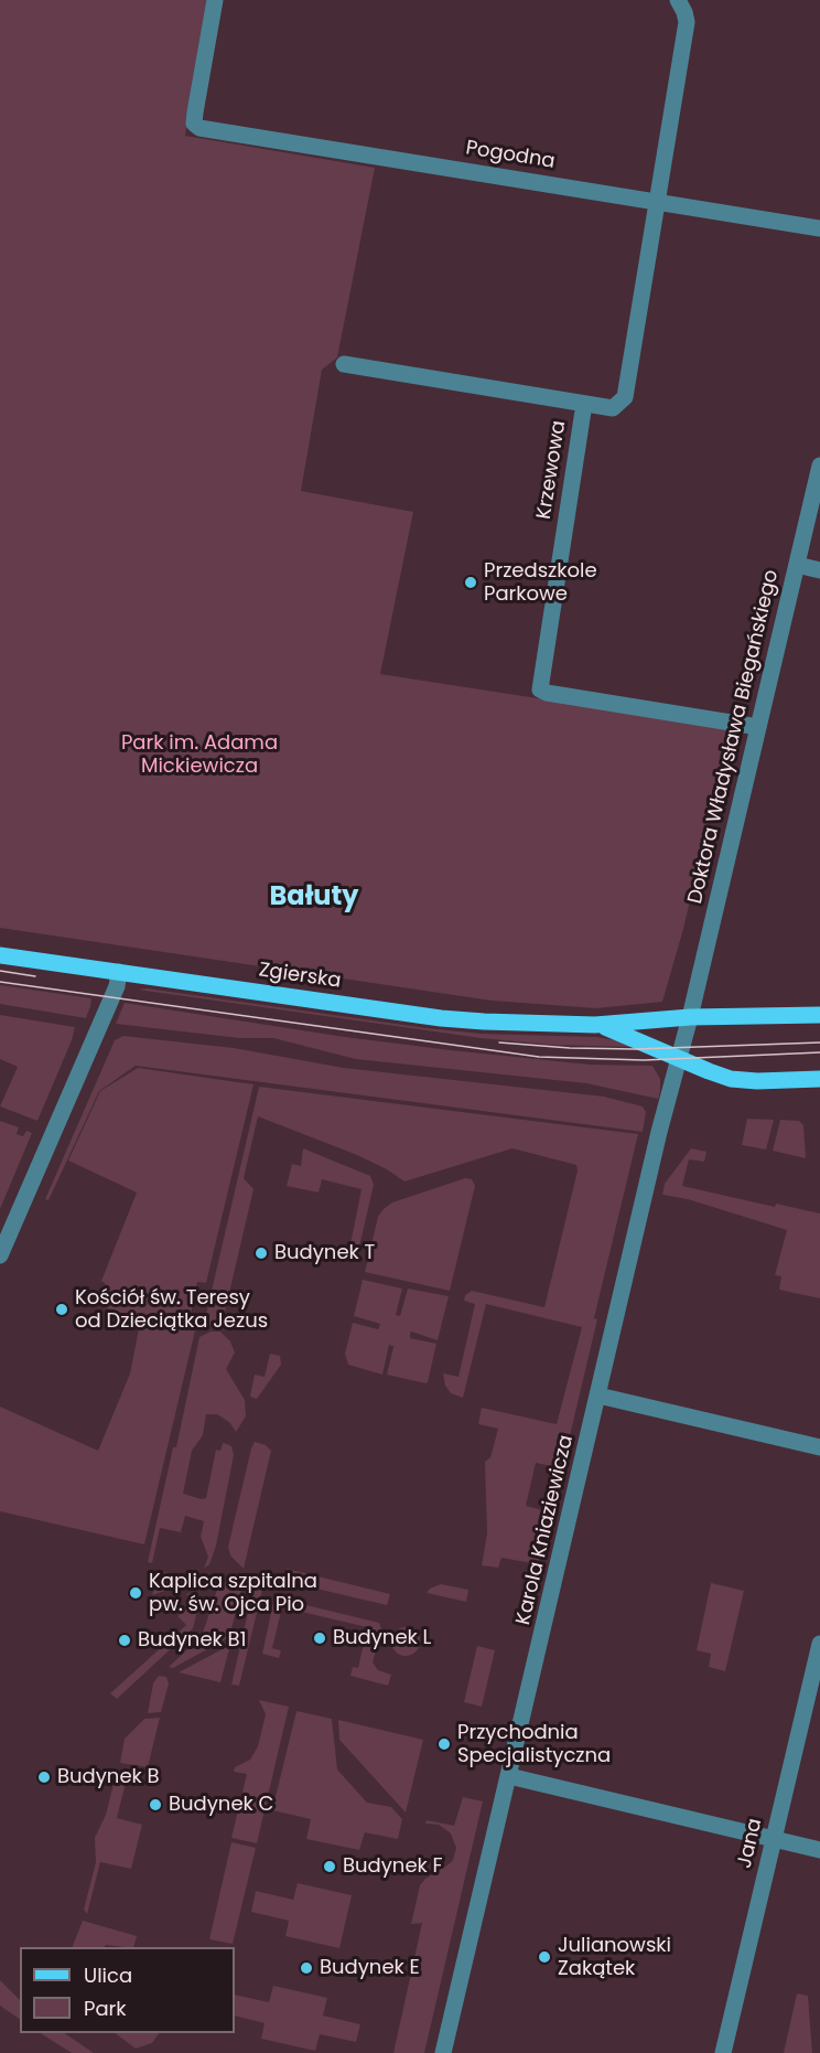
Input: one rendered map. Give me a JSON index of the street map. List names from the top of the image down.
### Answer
{
  "streets": {
    "main road": ["Zgierska"],
    "street": [
      "Pogodna",
      "Krzewowa",
      "Doktora Władysława Biegańskiego",
      "Karola Kniaziewicza",
      "Jana"
    ]
  },
  "crossings": [
    ["Pogodna", "Krzewowa"],
    ["Krzewowa", "Doktora Władysława Biegańskiego"],
    ["Doktora Władysława Biegańskiego", "Zgierska"],
    ["Doktora Władysława Biegańskiego", "Karola Kniaziewicza"],
    ["Zgierska", "Karola Kniaziewicza"]
  ],
  "districts": ["Bałuty"],
  "parks": ["Park im. Adama Mickiewicza"],
  "places": [
    "Przedszkole Parkowe",
    "Budynek T",
    "Kościół św. Teresy od Dzieciątka Jezus",
    "Kaplica szpitalna pw. św. Ojca Pio",
    "Budynek L",
    "Budynek B1",
    "Przychodnia Specjalistyczna",
    "Budynek B",
    "Budynek C",
    "Budynek F",
    "Julianowski Zakątek",
    "Budynek E"
  ],
  "legend": ["Ulica", "Park"]
}
